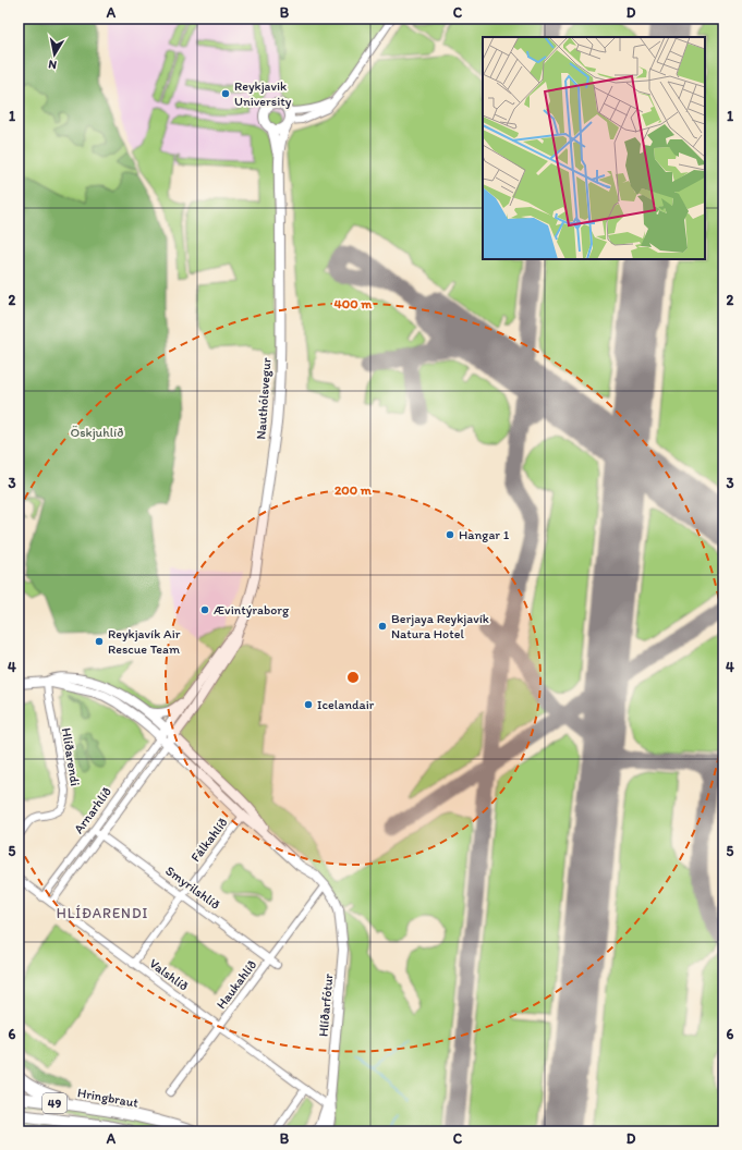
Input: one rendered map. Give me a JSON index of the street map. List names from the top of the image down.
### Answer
{
  "streets": {
    "main road": ["Hringbraut", "49"],
    "street": [
      "Nauthólsvegur",
      "Hlíðarendi",
      "Arnarhlíð",
      "Fálkahlíð",
      "Smyrilshlíð",
      "Valshlíð",
      "Haukahlíð",
      "Hlíðarfótur"
    ]
  },
  "crossings": [
    ["Nauthólsvegur", "Arnarhlíð"],
    ["Nauthólsvegur", "Hlíðarfótur"],
    ["Hlíðarendi", "Hlíðarfótur"],
    ["Arnarhlíð", "Smyrilshlíð"],
    ["Arnarhlíð", "Valshlíð"],
    ["Arnarhlíð", "Hlíðarfótur"],
    ["Fálkahlíð", "Smyrilshlíð"],
    ["Fálkahlíð", "Valshlíð"],
    ["Fálkahlíð", "Hlíðarfótur"],
    ["Smyrilshlíð", "Haukahlíð"],
    ["Valshlíð", "Haukahlíð"],
    ["Valshlíð", "Hlíðarfótur"],
    ["Haukahlíð", "Hlíðarfótur"]
  ],
  "districts": ["HLÍÐARENDI"],
  "parks": ["Öskjuhlíð"],
  "places": [
    "Reykjavik University",
    "Hangar 1",
    "Ævintýraborg",
    "Berjaya Reykjavík Natura Hotel",
    "Reykjavík Air Rescue Team",
    "Icelandair"
  ],
  "north": "bottom",
  "grid": {
    "columns": [
      "A",
      "B",
      "C",
      "D"
    ],
    "rows": [
      "1",
      "2",
      "3",
      "4",
      "5",
      "6"
    ]
  },
  "rings": ["400 m", "200 m"]
}
